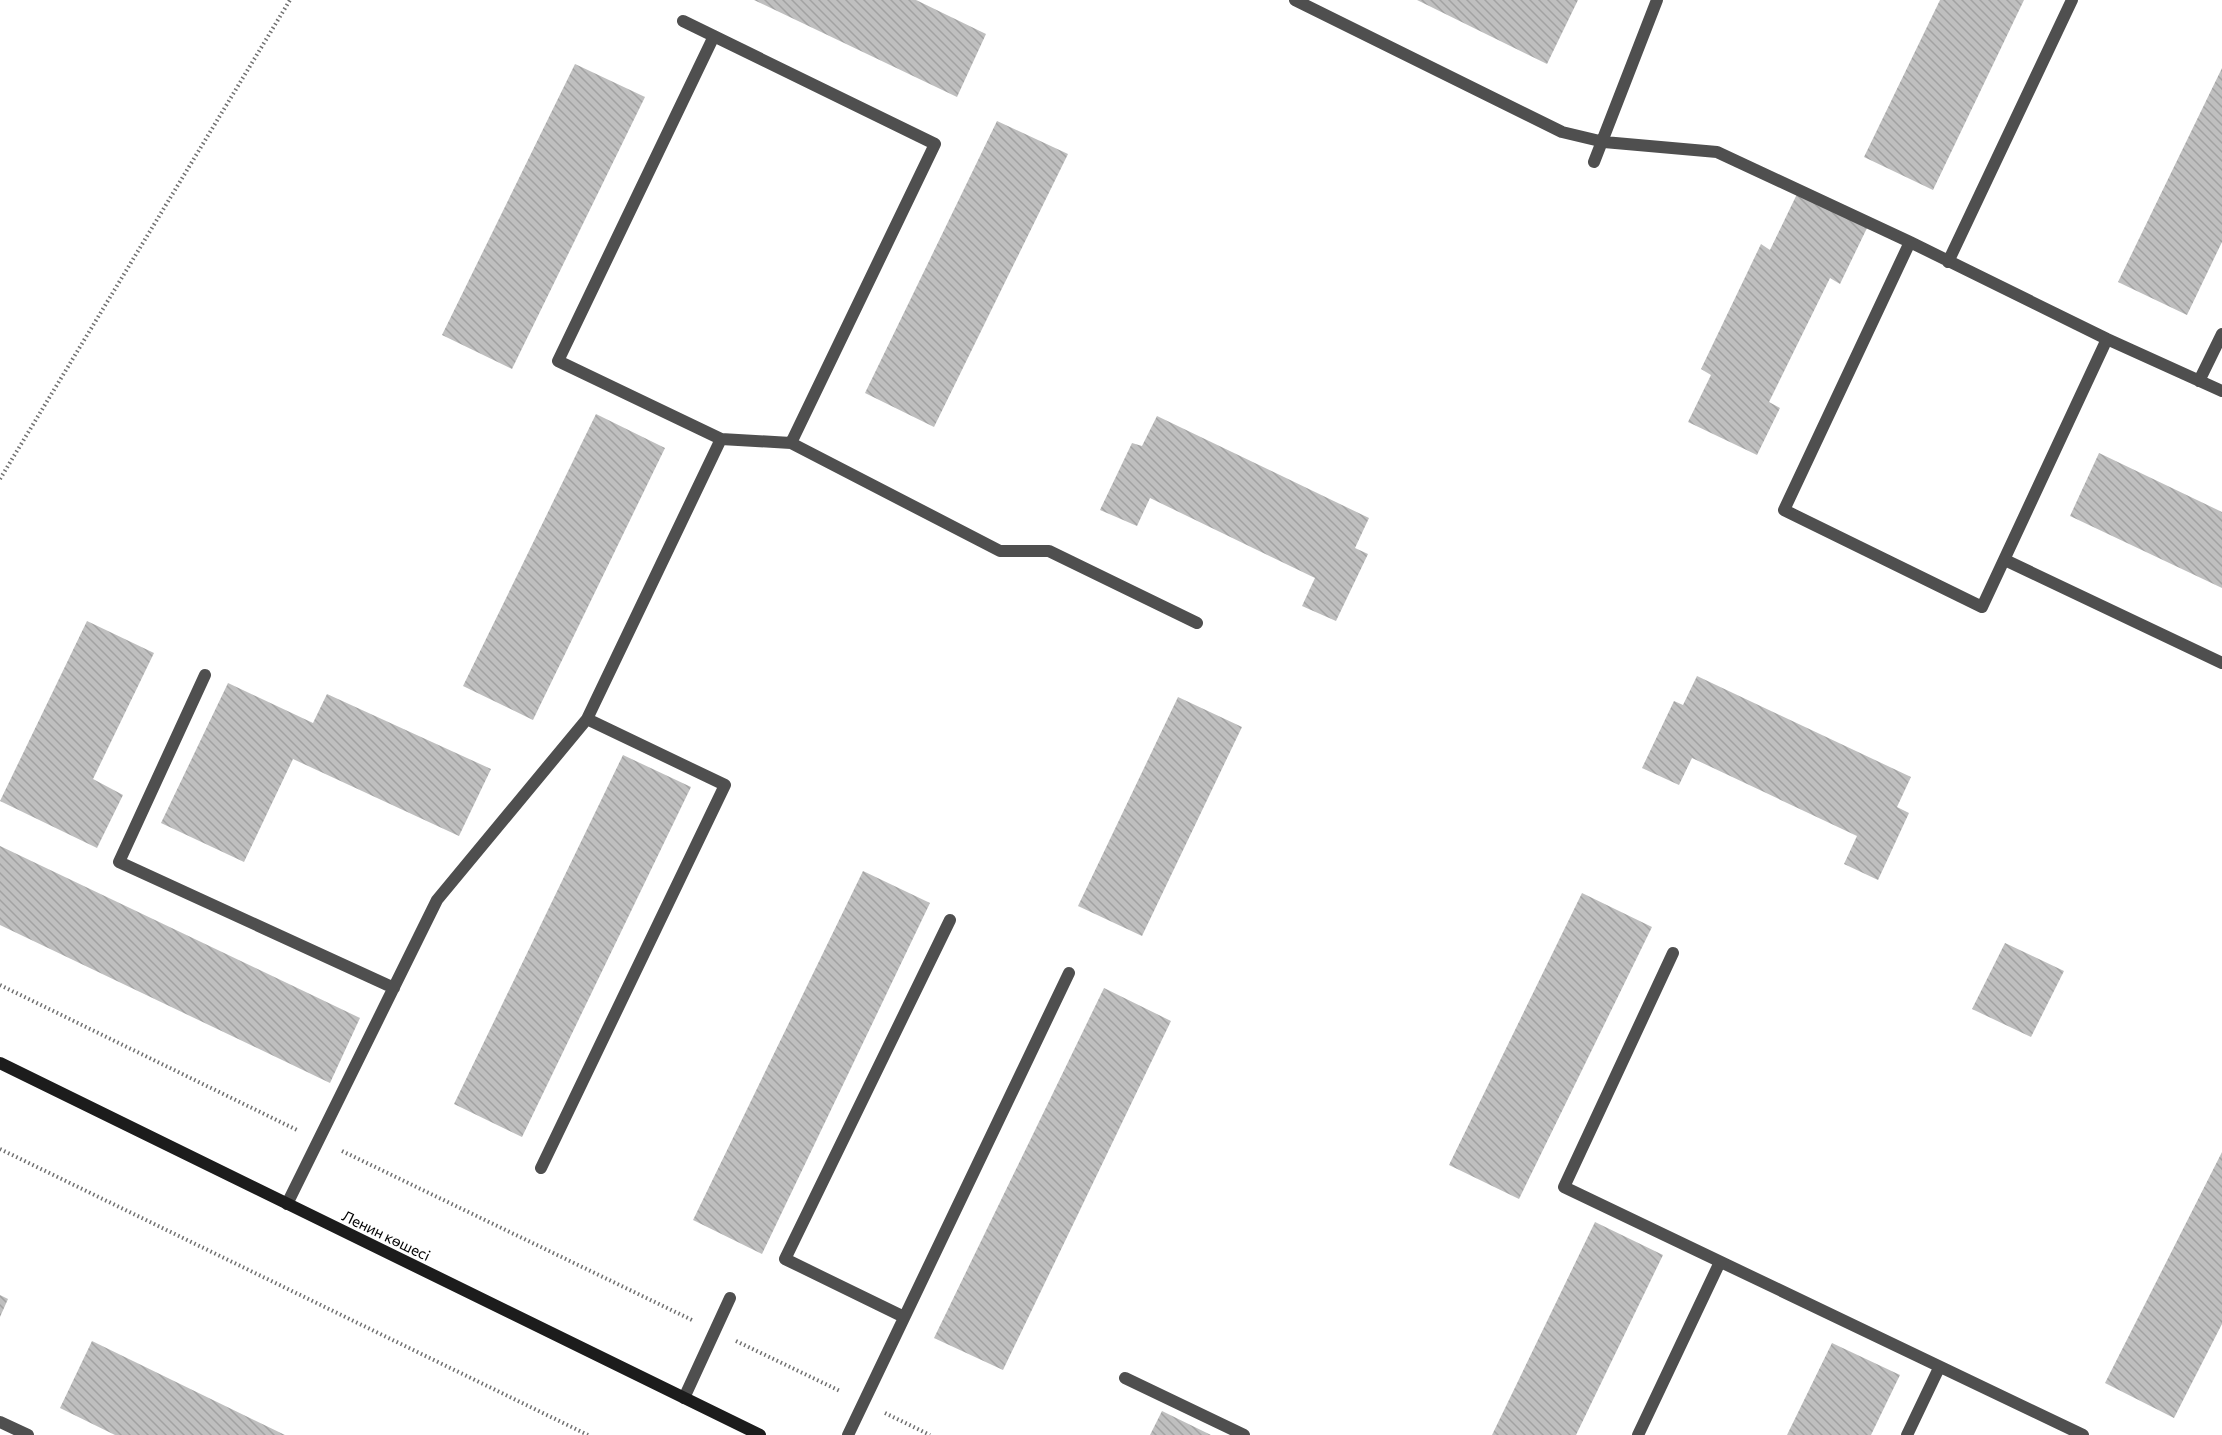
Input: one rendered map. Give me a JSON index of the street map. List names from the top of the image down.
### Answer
{
  "streets": {
    "main road": ["Ленин көшесі"]
  }
}
